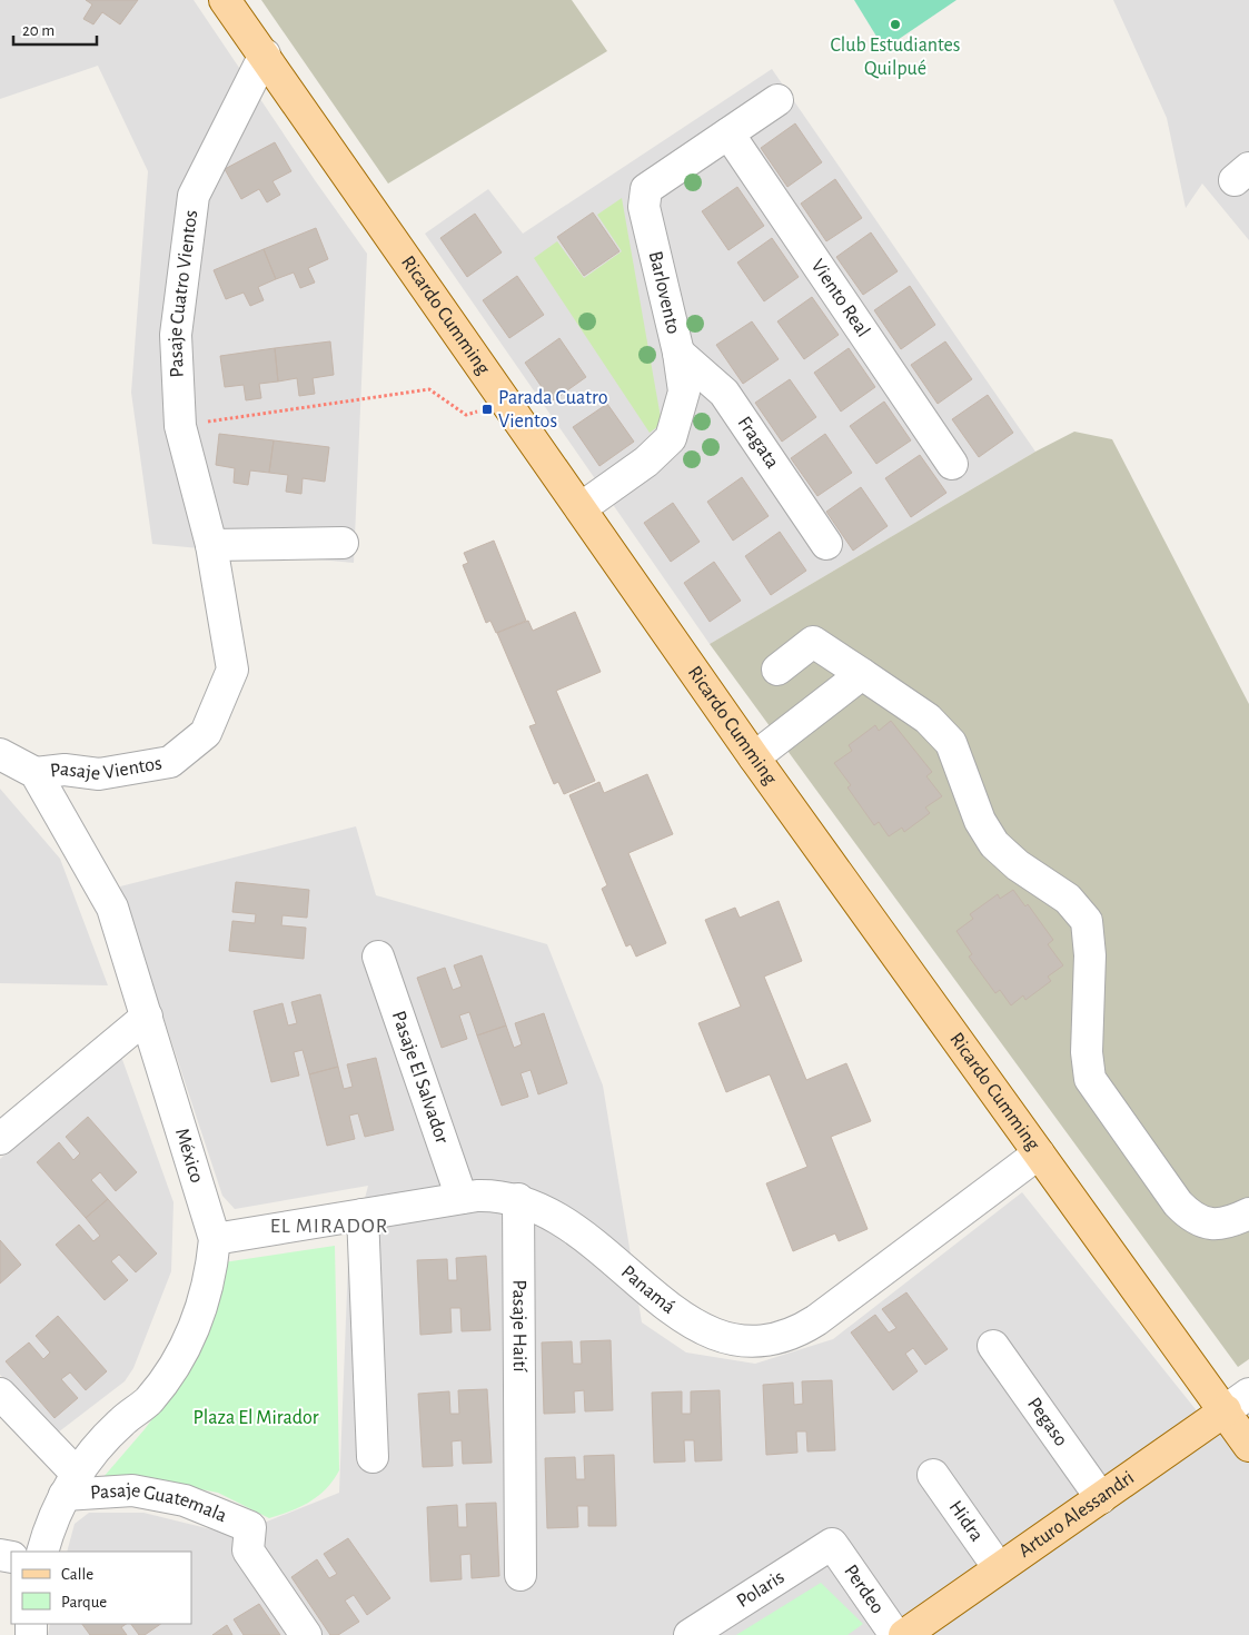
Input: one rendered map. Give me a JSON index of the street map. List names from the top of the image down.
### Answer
{
  "streets": {
    "main road": ["Ricardo Cumming", "Arturo Alessandri"],
    "street": [
      "Barlovento",
      "Pasaje Cuatro Vientos",
      "Viento Real",
      "Fragata",
      "Pasaje Vientos",
      "Pasaje El Salvador",
      "México",
      "Panamá",
      "Pasaje Haití",
      "Pegaso",
      "Pasaje Guatemala",
      "Hidra",
      "Polaris",
      "Perdeo"
    ]
  },
  "crossings": [
    ["Barlovento", "Viento Real"],
    ["Barlovento", "Ricardo Cumming"],
    ["Barlovento", "Fragata"],
    ["Pasaje Cuatro Vientos", "Ricardo Cumming"],
    ["Pasaje Cuatro Vientos", "Pasaje Vientos"],
    ["Ricardo Cumming", "Panamá"],
    ["Ricardo Cumming", "Arturo Alessandri"],
    ["Pasaje Vientos", "México"],
    ["Pasaje El Salvador", "Panamá"],
    ["México", "Panamá"],
    ["México", "Pasaje Guatemala"],
    ["Panamá", "Pasaje Haití"],
    ["Pegaso", "Arturo Alessandri"],
    ["Arturo Alessandri", "Hidra"],
    ["Polaris", "Perdeo"]
  ],
  "districts": ["EL MIRADOR"],
  "parks": ["Plaza El Mirador"],
  "places": {
    "other": ["Club Estudiantes Quilpué"],
    "transit": ["Parada Cuatro Vientos"]
  },
  "legend": ["Calle", "Parque"],
  "scale_bar": "20 m"
}
